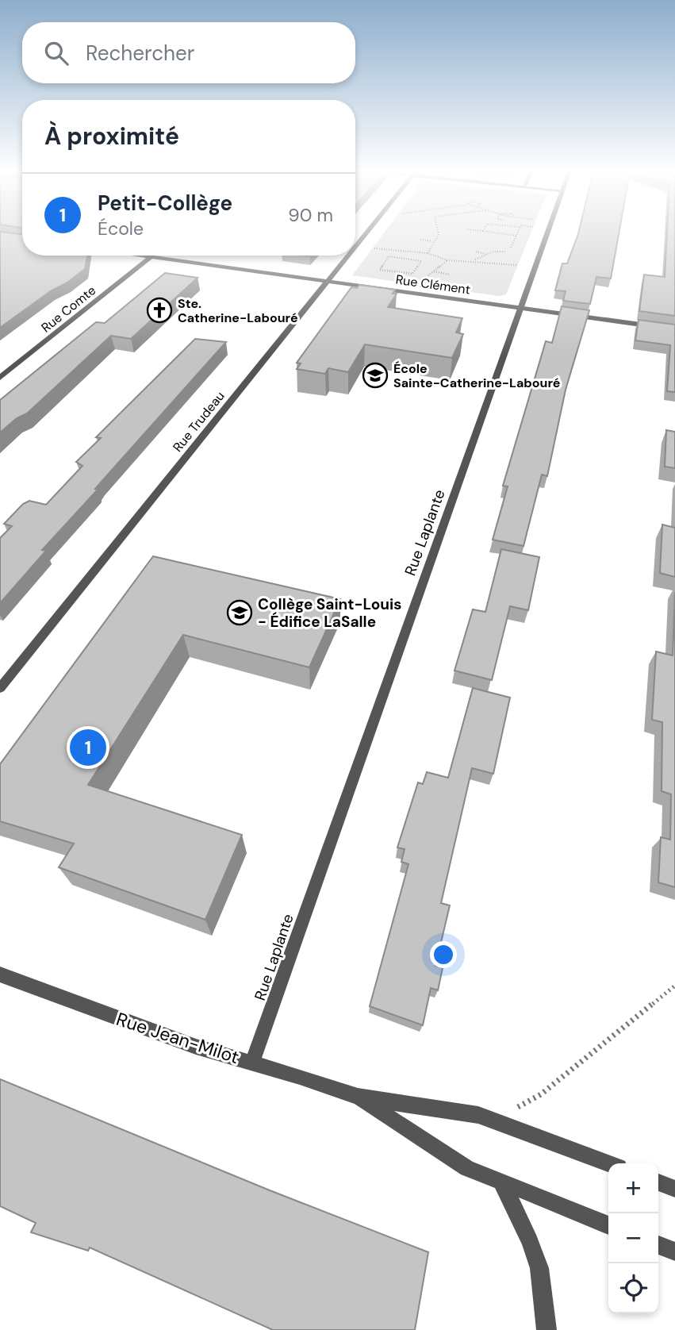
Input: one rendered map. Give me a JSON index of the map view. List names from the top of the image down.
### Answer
{
  "streets": {
    "street": [
      "Rue Clément",
      "Rue Comte",
      "Rue Trudeau",
      "Rue Laplante",
      "Rue Jean-Milot"
    ]
  },
  "crossings": [
    ["Rue Clément", "Rue Comte"],
    ["Rue Clément", "Rue Trudeau"],
    ["Rue Clément", "Rue Laplante"],
    ["Rue Laplante", "Rue Jean-Milot"]
  ],
  "places": {
    "church": ["Ste. Catherine-Labouré"],
    "school or university": ["École Sainte-Catherine-Labouré", "Collège Saint-Louis - Édifice LaSalle"]
  },
  "page": {
    "search": "Rechercher",
    "heading": "À proximité",
    "list": [
      {
        "mark": "1",
        "name": "Petit-Collège",
        "note": "École",
        "value": "90 m"
      }
    ],
    "pins": "1",
    "map_buttons": ["+", "−"]
  }
}
